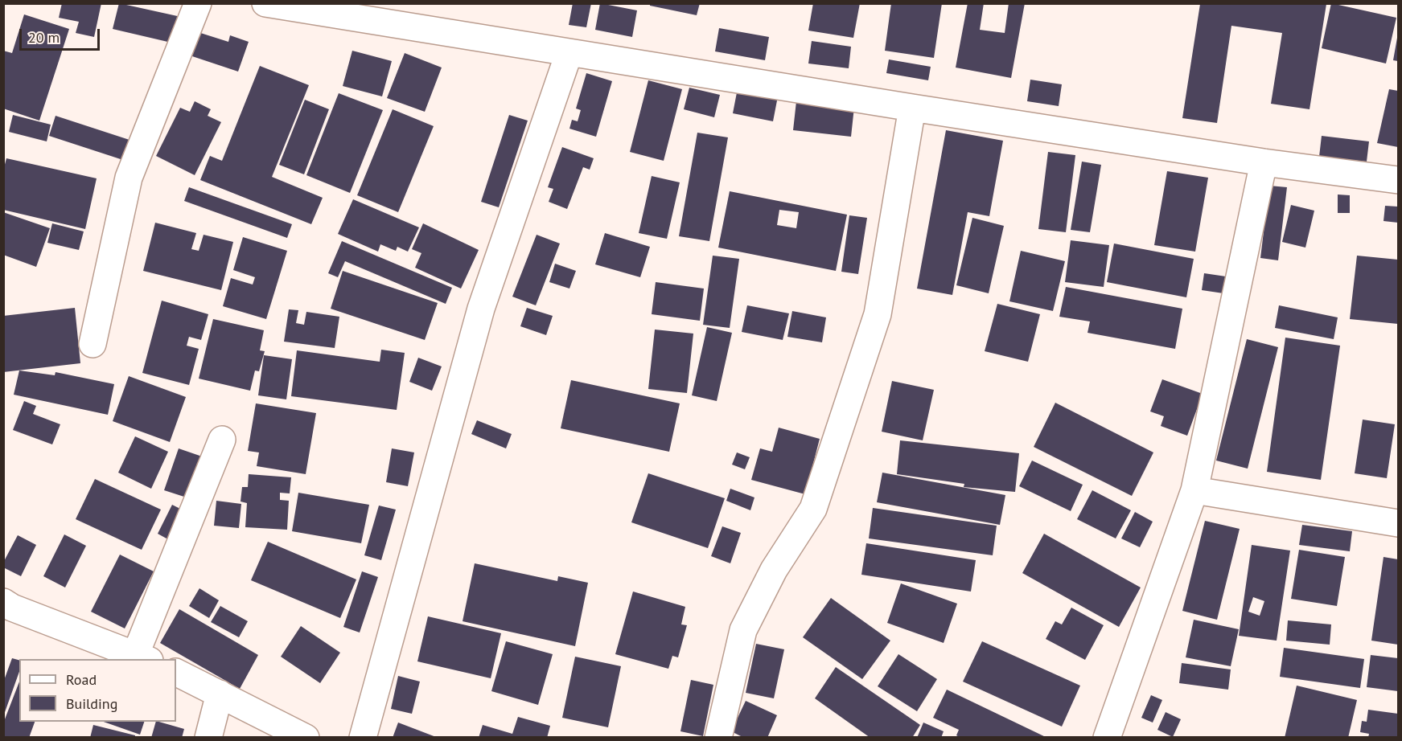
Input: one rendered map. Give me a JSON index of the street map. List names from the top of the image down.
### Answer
{
  "legend": ["Road", "Building"],
  "scale_bar": "20 m"
}
